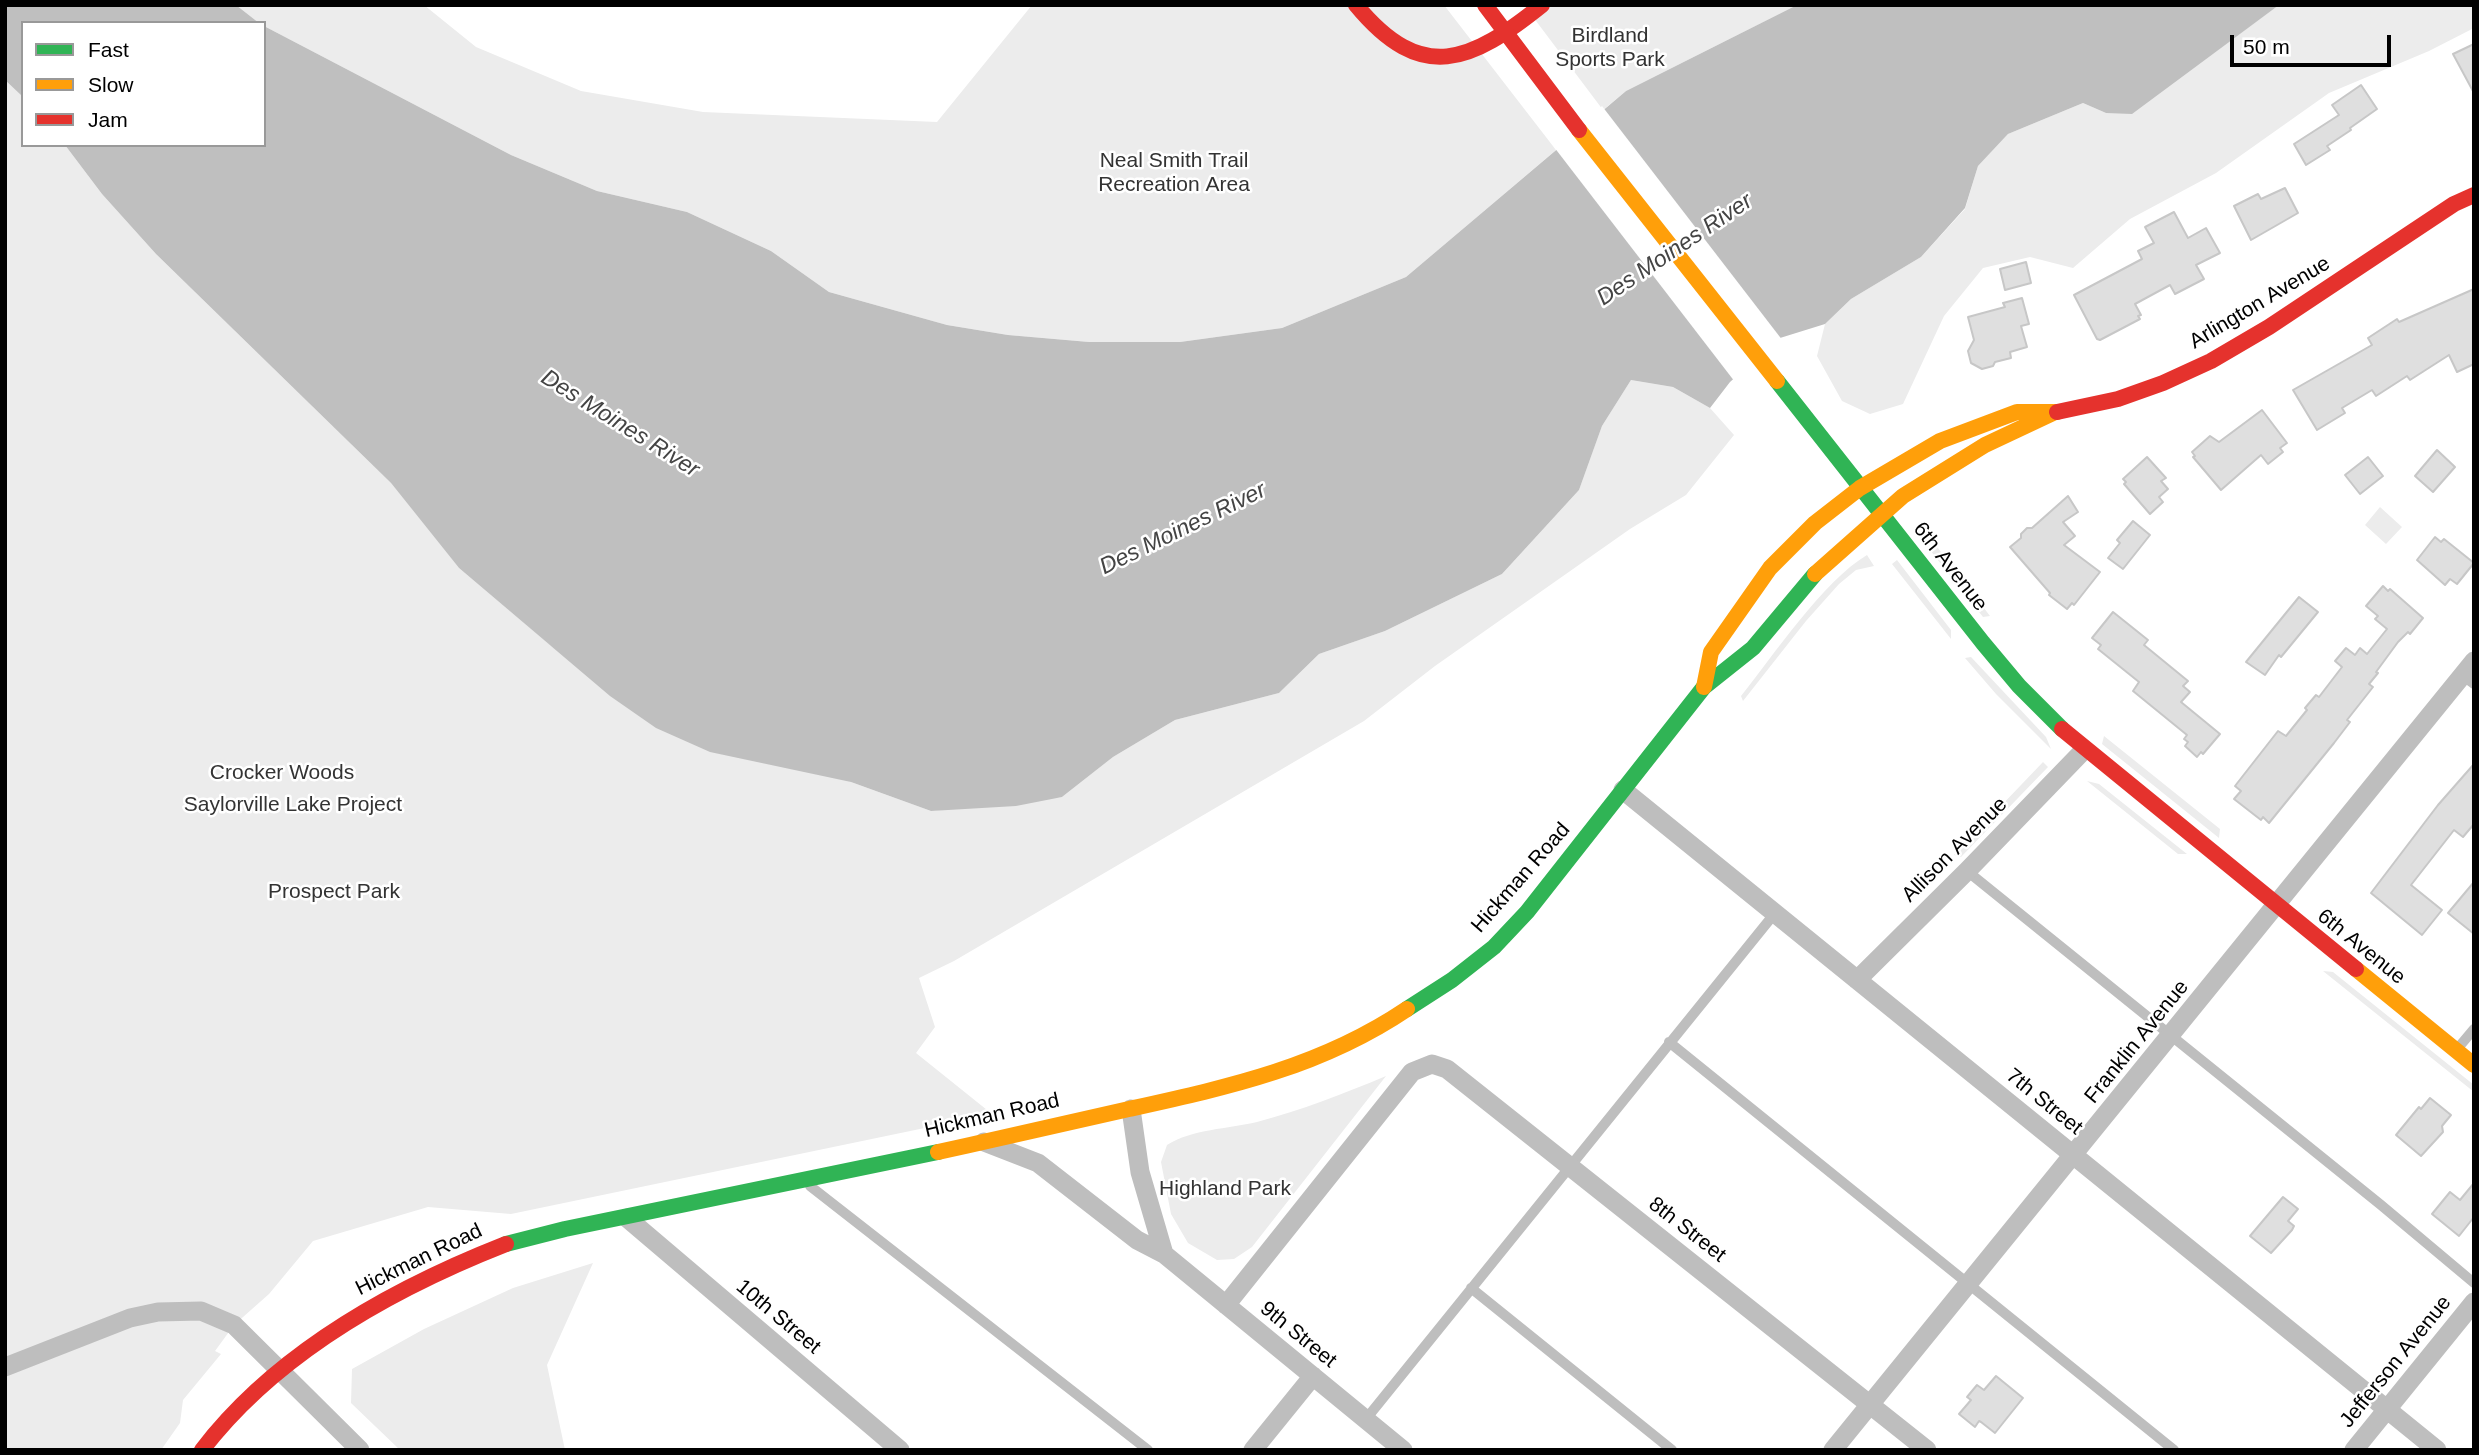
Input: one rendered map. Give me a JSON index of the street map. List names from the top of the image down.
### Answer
{
  "streets": {
    "main road": ["Arlington Avenue", "6th Avenue", "Hickman Road"],
    "street": [
      "Allison Avenue",
      "Franklin Avenue",
      "7th Street",
      "8th Street",
      "10th Street",
      "9th Street",
      "Jefferson Avenue"
    ]
  },
  "crossings": [
    ["Arlington Avenue", "6th Avenue"],
    ["Arlington Avenue", "Hickman Road"],
    ["6th Avenue", "Allison Avenue"],
    ["6th Avenue", "Hickman Road"],
    ["6th Avenue", "Franklin Avenue"],
    ["Allison Avenue", "7th Street"],
    ["Hickman Road", "7th Street"],
    ["Hickman Road", "10th Street"],
    ["Hickman Road", "9th Street"],
    ["Franklin Avenue", "7th Street"],
    ["Franklin Avenue", "8th Street"],
    ["7th Street", "Jefferson Avenue"],
    ["8th Street", "9th Street"]
  ],
  "water": ["Des Moines River"],
  "parks": [
    "Birdland Sports Park",
    "Neal Smith Trail Recreation Area",
    "Crocker Woods",
    "Saylorville Lake Project",
    "Prospect Park",
    "Highland Park"
  ],
  "legend": ["Fast", "Slow", "Jam"],
  "scale_bar": "50 m"
}
